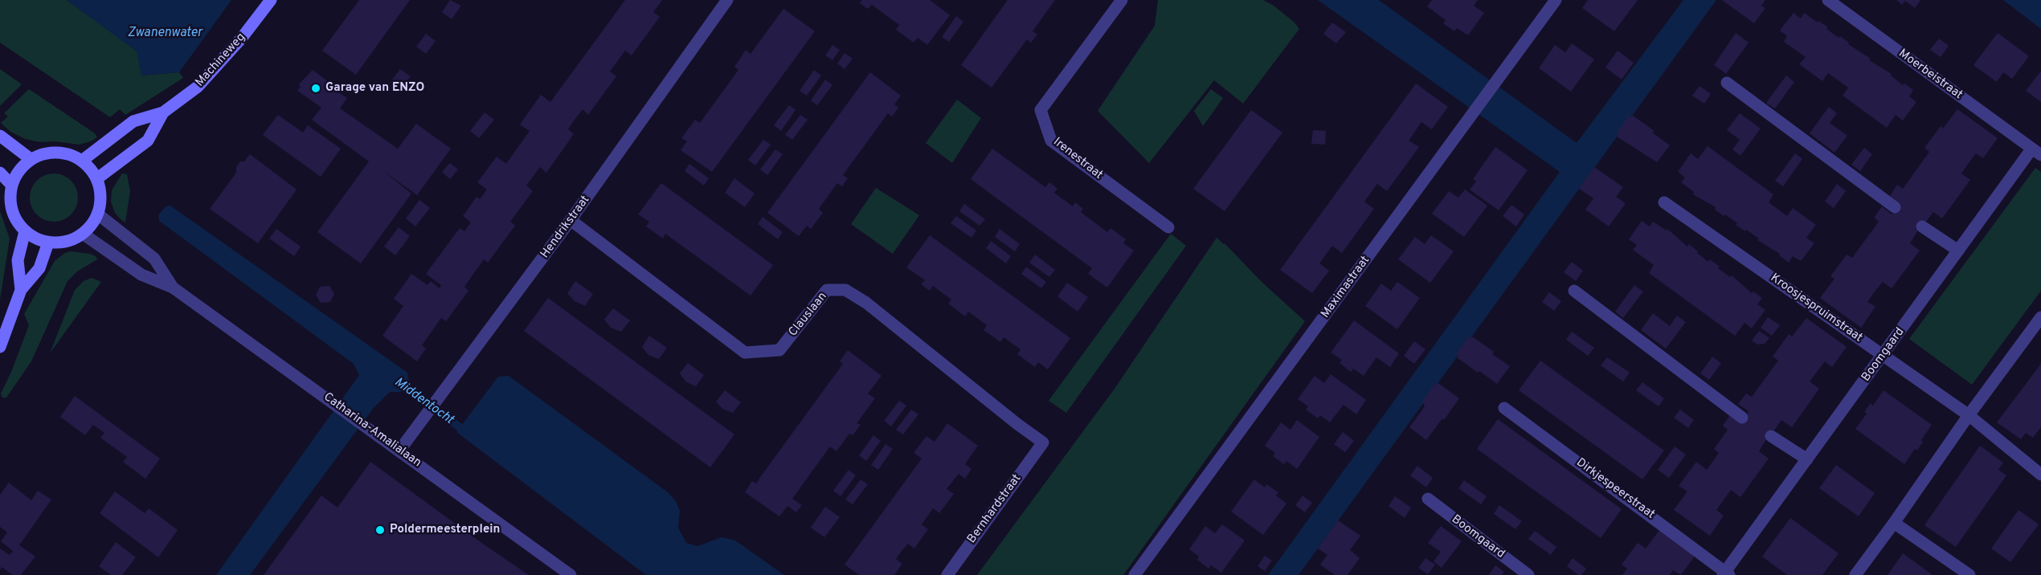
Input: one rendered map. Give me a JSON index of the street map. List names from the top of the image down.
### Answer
{
  "streets": {
    "street": [
      "Machineweg",
      "Moerbeistraat",
      "Irenestraat",
      "Hendrikstraat",
      "Maximastraat",
      "Kroosjespruimstraat",
      "Clauslaan",
      "Boomgaard",
      "Catharina-Amalialaan",
      "Dirkjespeerstraat",
      "Bernhardstraat"
    ]
  },
  "crossings": [
    ["Machineweg", "Catharina-Amalialaan"],
    ["Moerbeistraat", "Boomgaard"],
    ["Hendrikstraat", "Clauslaan"],
    ["Hendrikstraat", "Catharina-Amalialaan"],
    ["Kroosjespruimstraat", "Boomgaard"],
    ["Clauslaan", "Bernhardstraat"],
    ["Boomgaard", "Dirkjespeerstraat"]
  ],
  "water": ["Zwanenwater", "Middentocht"],
  "places": ["Garage van ENZO", "Poldermeesterplein"]
}
